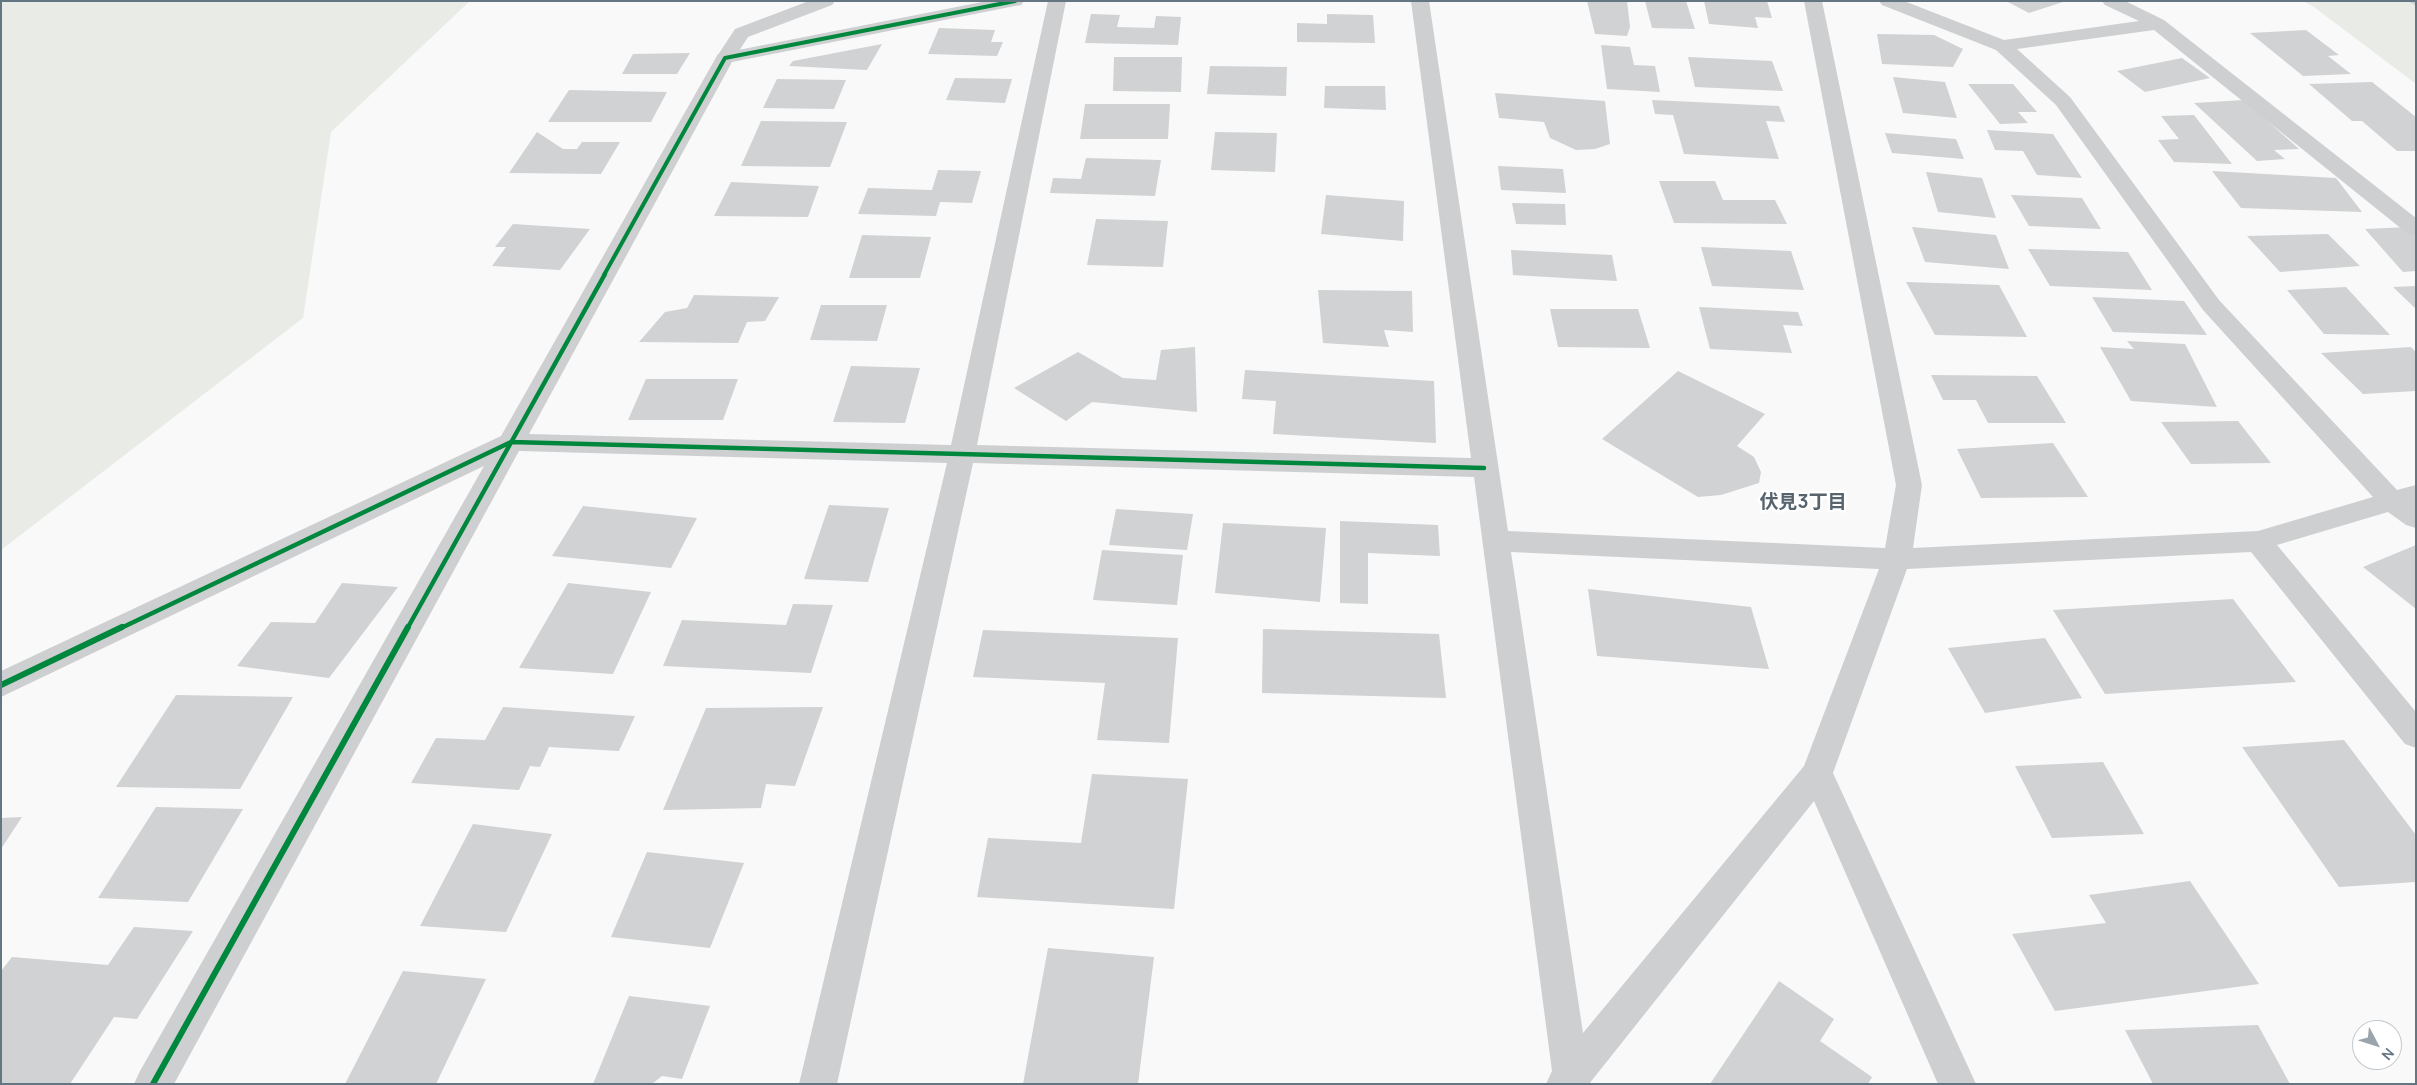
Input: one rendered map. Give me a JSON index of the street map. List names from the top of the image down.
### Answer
{
  "districts": ["伏見3丁目"],
  "north": "bottom right"
}
